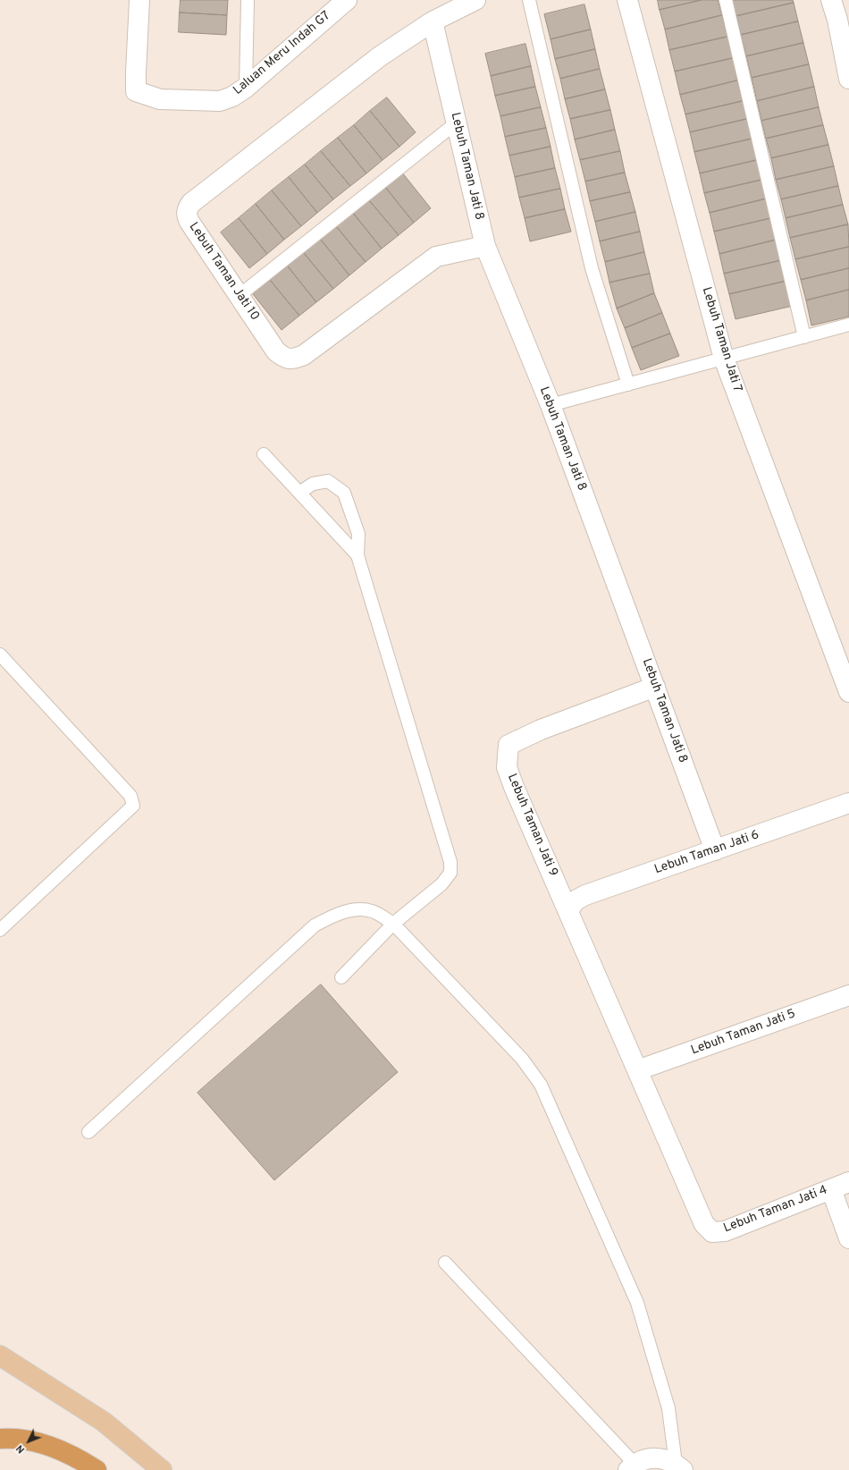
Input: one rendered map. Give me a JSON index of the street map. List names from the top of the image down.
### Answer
{
  "streets": {
    "street": [
      "Laluan Meru Indah G7",
      "Lebuh Taman Jati 8",
      "Lebuh Taman Jati 10",
      "Lebuh Taman Jati 7",
      "Lebuh Taman Jati 9",
      "Lebuh Taman Jati 6",
      "Lebuh Taman Jati 5",
      "Lebuh Taman Jati 4"
    ]
  },
  "crossings": [
    ["Lebuh Taman Jati 8", "Lebuh Taman Jati 10"],
    ["Lebuh Taman Jati 8", "Lebuh Taman Jati 9"],
    ["Lebuh Taman Jati 8", "Lebuh Taman Jati 6"],
    ["Lebuh Taman Jati 9", "Lebuh Taman Jati 6"],
    ["Lebuh Taman Jati 5", "Lebuh Taman Jati 4"]
  ],
  "north": "bottom left"
}
